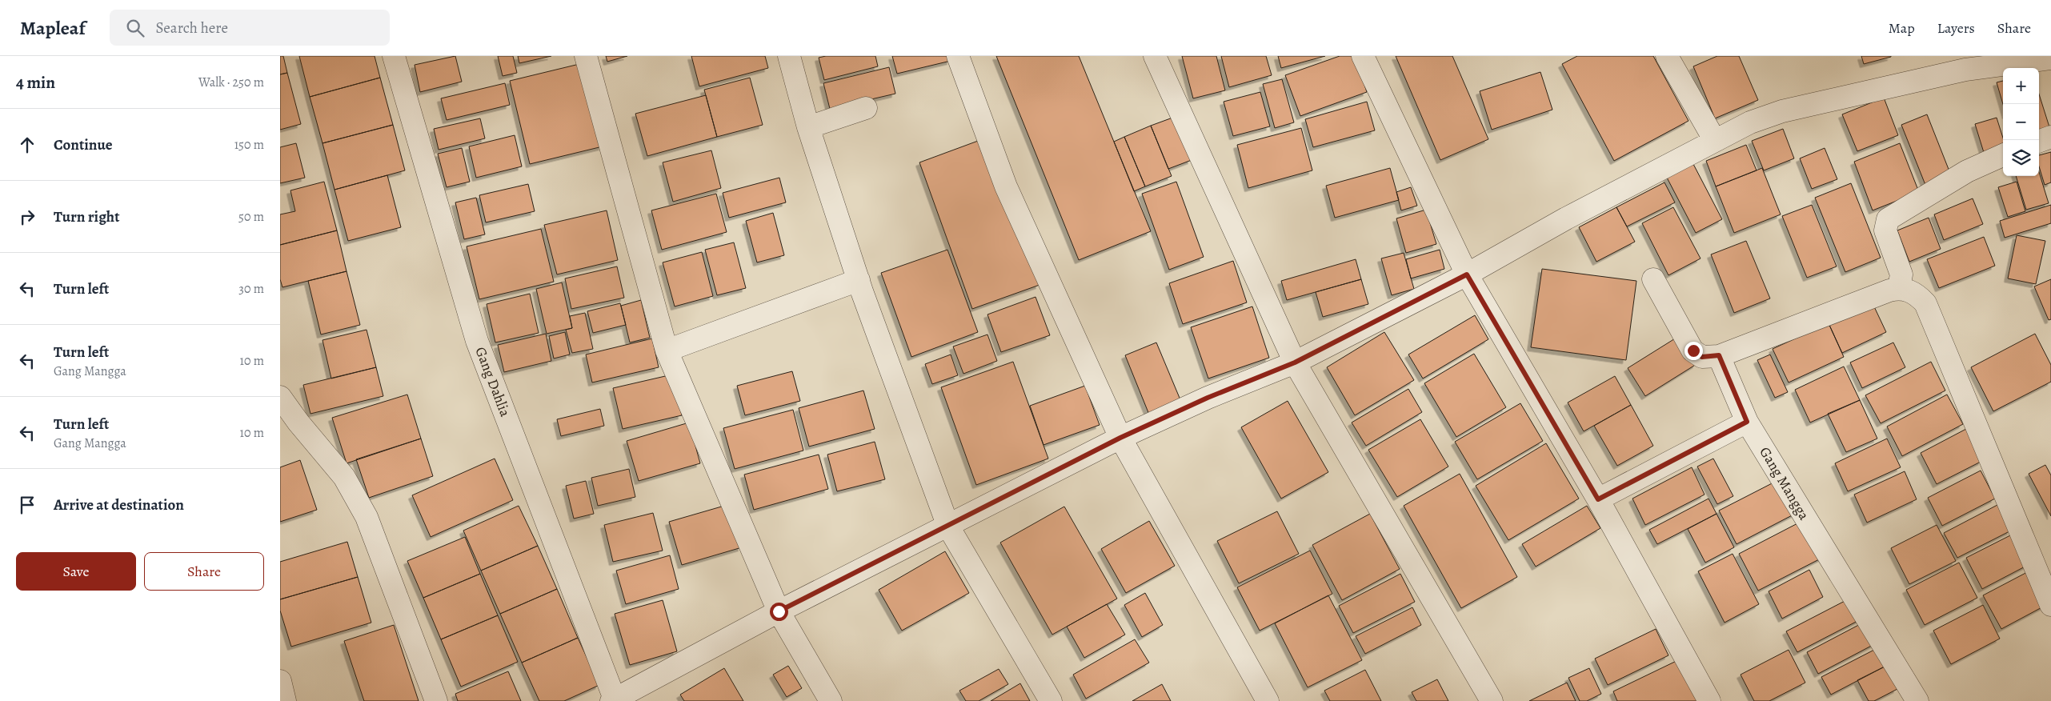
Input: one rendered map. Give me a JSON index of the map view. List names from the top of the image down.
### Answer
{
  "streets": {
    "street": ["Gang Dahlia", "Gang Mangga"]
  },
  "page": {
    "header": "Mapleaf",
    "search": "Search here",
    "nav": ["Map", "Layers", "Share"],
    "heading": ["4 min", "Walk · 250 m"],
    "map_buttons": ["+", "−"],
    "list": [
      ["Continue", "150 m"],
      ["Turn right", "50 m"],
      ["Turn left", "30 m"],
      ["Turn left", "Gang Mangga", "10 m"],
      ["Turn left", "Gang Mangga", "10 m"],
      "Arrive at destination"
    ],
    "buttons": ["Save", "Share"]
  }
}
